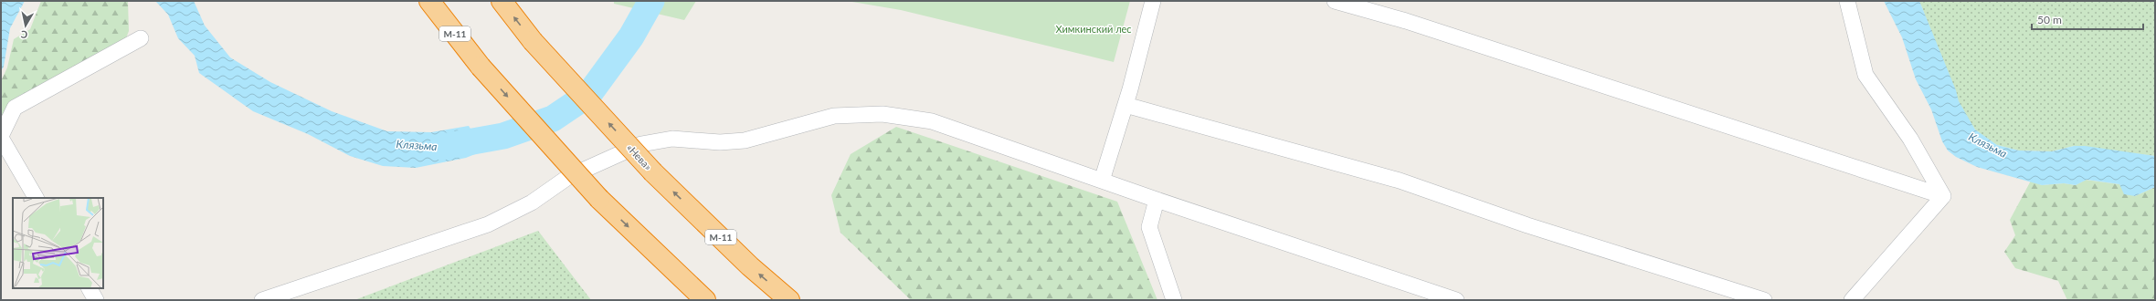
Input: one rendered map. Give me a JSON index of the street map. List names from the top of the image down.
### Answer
{
  "streets": {
    "highway": ["М-11", "«Нева»"]
  },
  "water": ["Клязьма"],
  "parks": ["Химкинский лес"],
  "scale_bar": "50 m",
  "north": "bottom"
}
